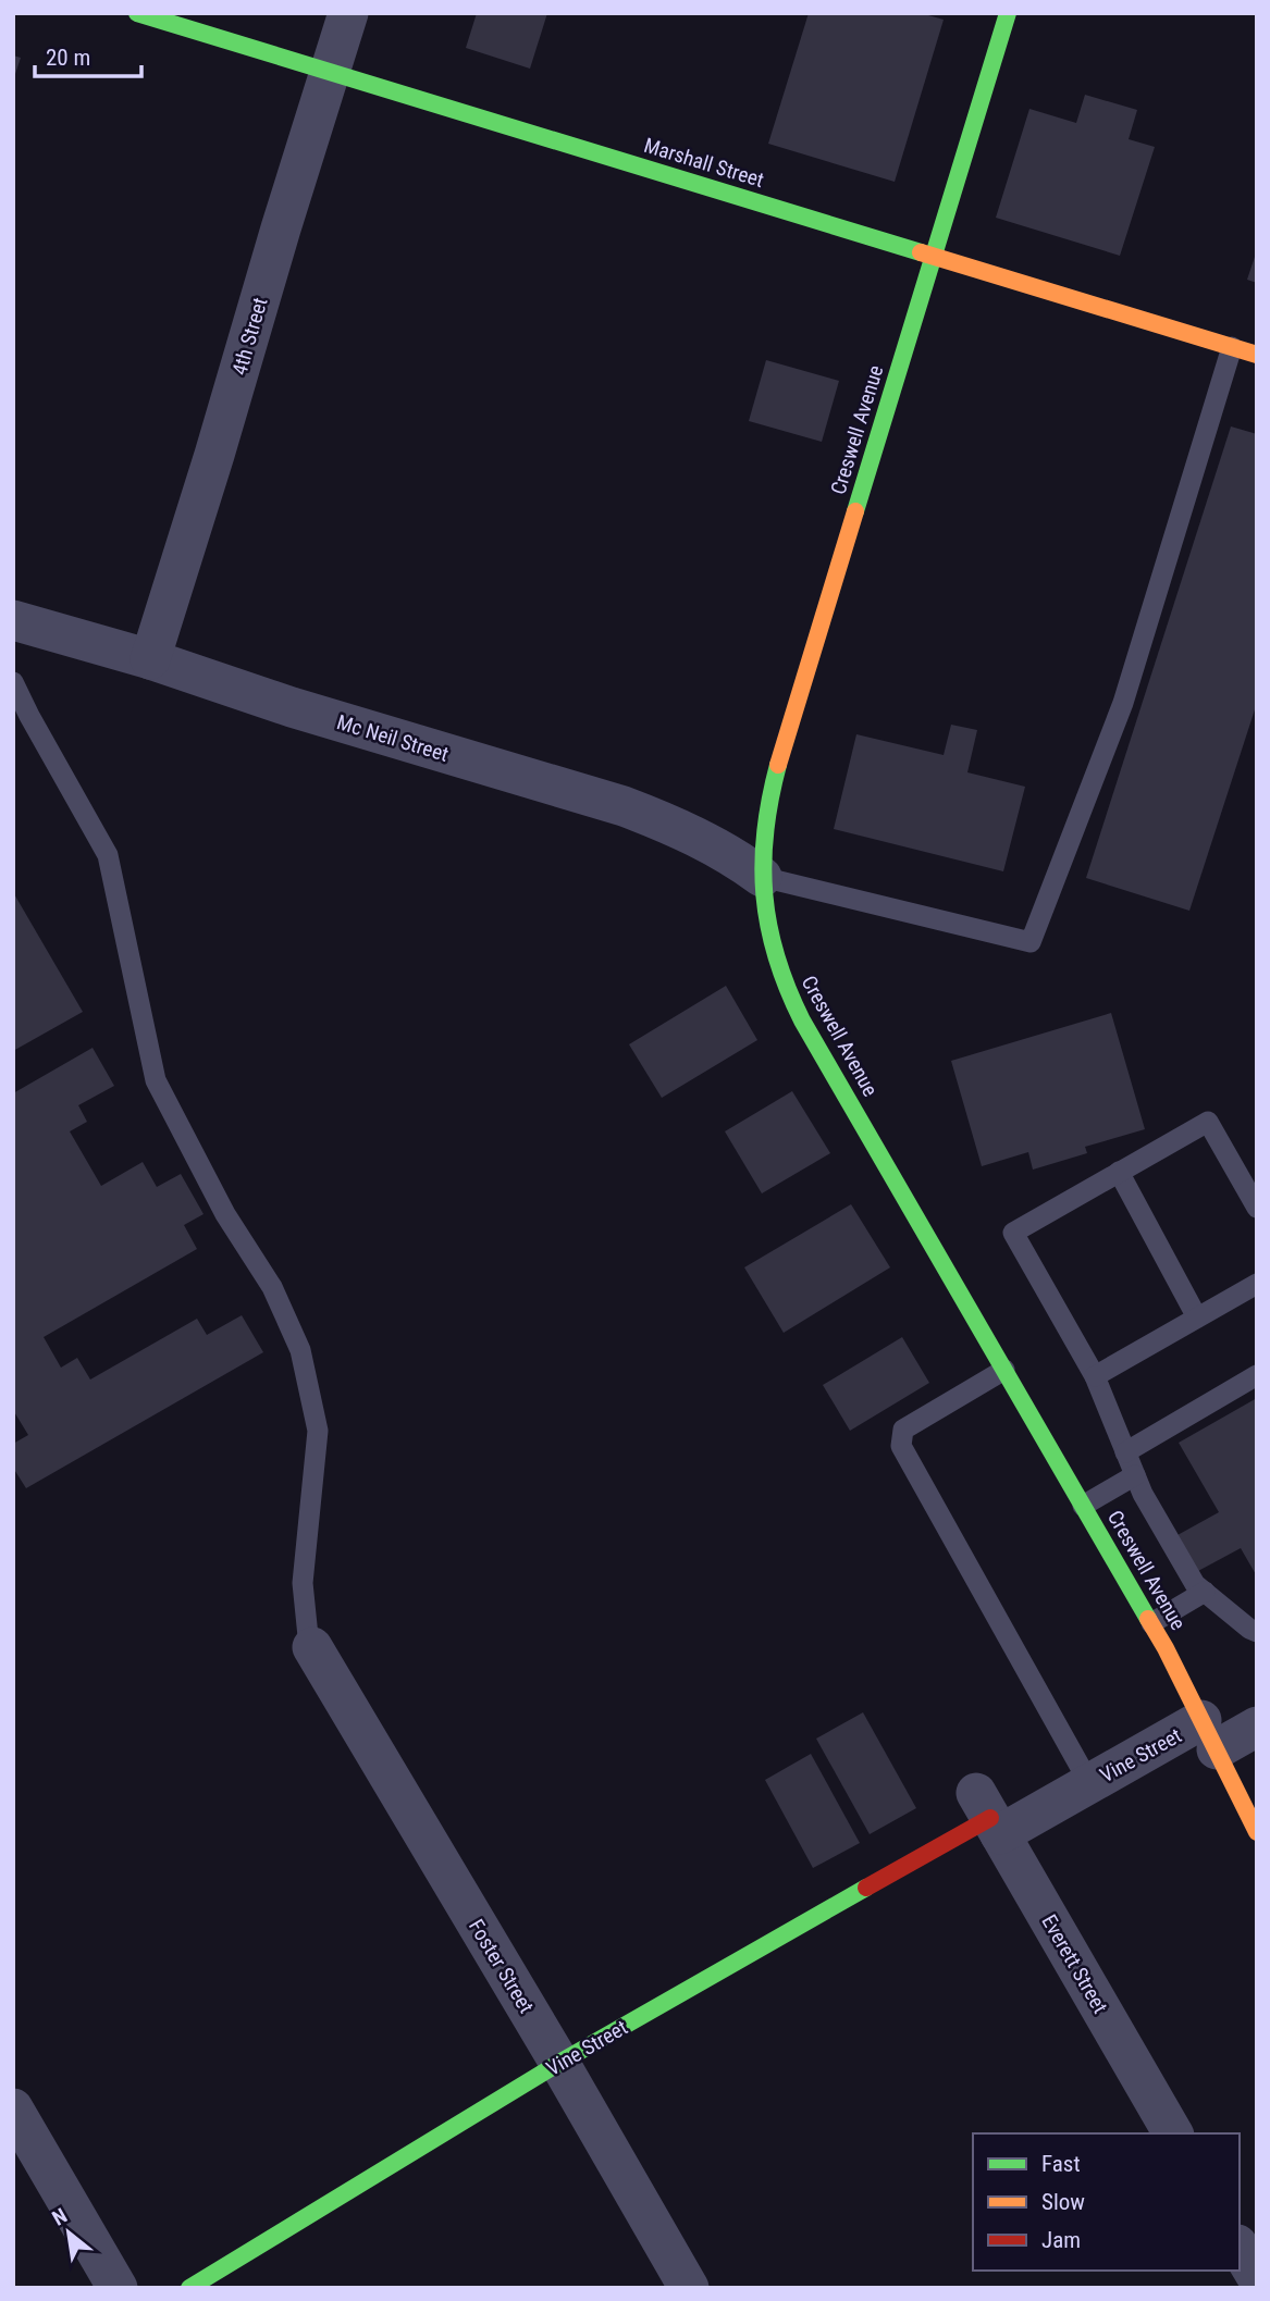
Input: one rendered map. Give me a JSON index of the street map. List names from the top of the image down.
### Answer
{
  "streets": {
    "street": [
      "Marshall Street",
      "4th Street",
      "Creswell Avenue",
      "Mc Neil Street",
      "Vine Street",
      "Everett Street",
      "Foster Street"
    ]
  },
  "crossings": [
    ["Marshall Street", "4th Street"],
    ["Marshall Street", "Creswell Avenue"],
    ["4th Street", "Mc Neil Street"],
    ["Creswell Avenue", "Mc Neil Street"],
    ["Creswell Avenue", "Vine Street"],
    ["Vine Street", "Everett Street"],
    ["Vine Street", "Foster Street"]
  ],
  "legend": ["Fast", "Slow", "Jam"],
  "scale_bar": "20 m",
  "north": "top left"
}
